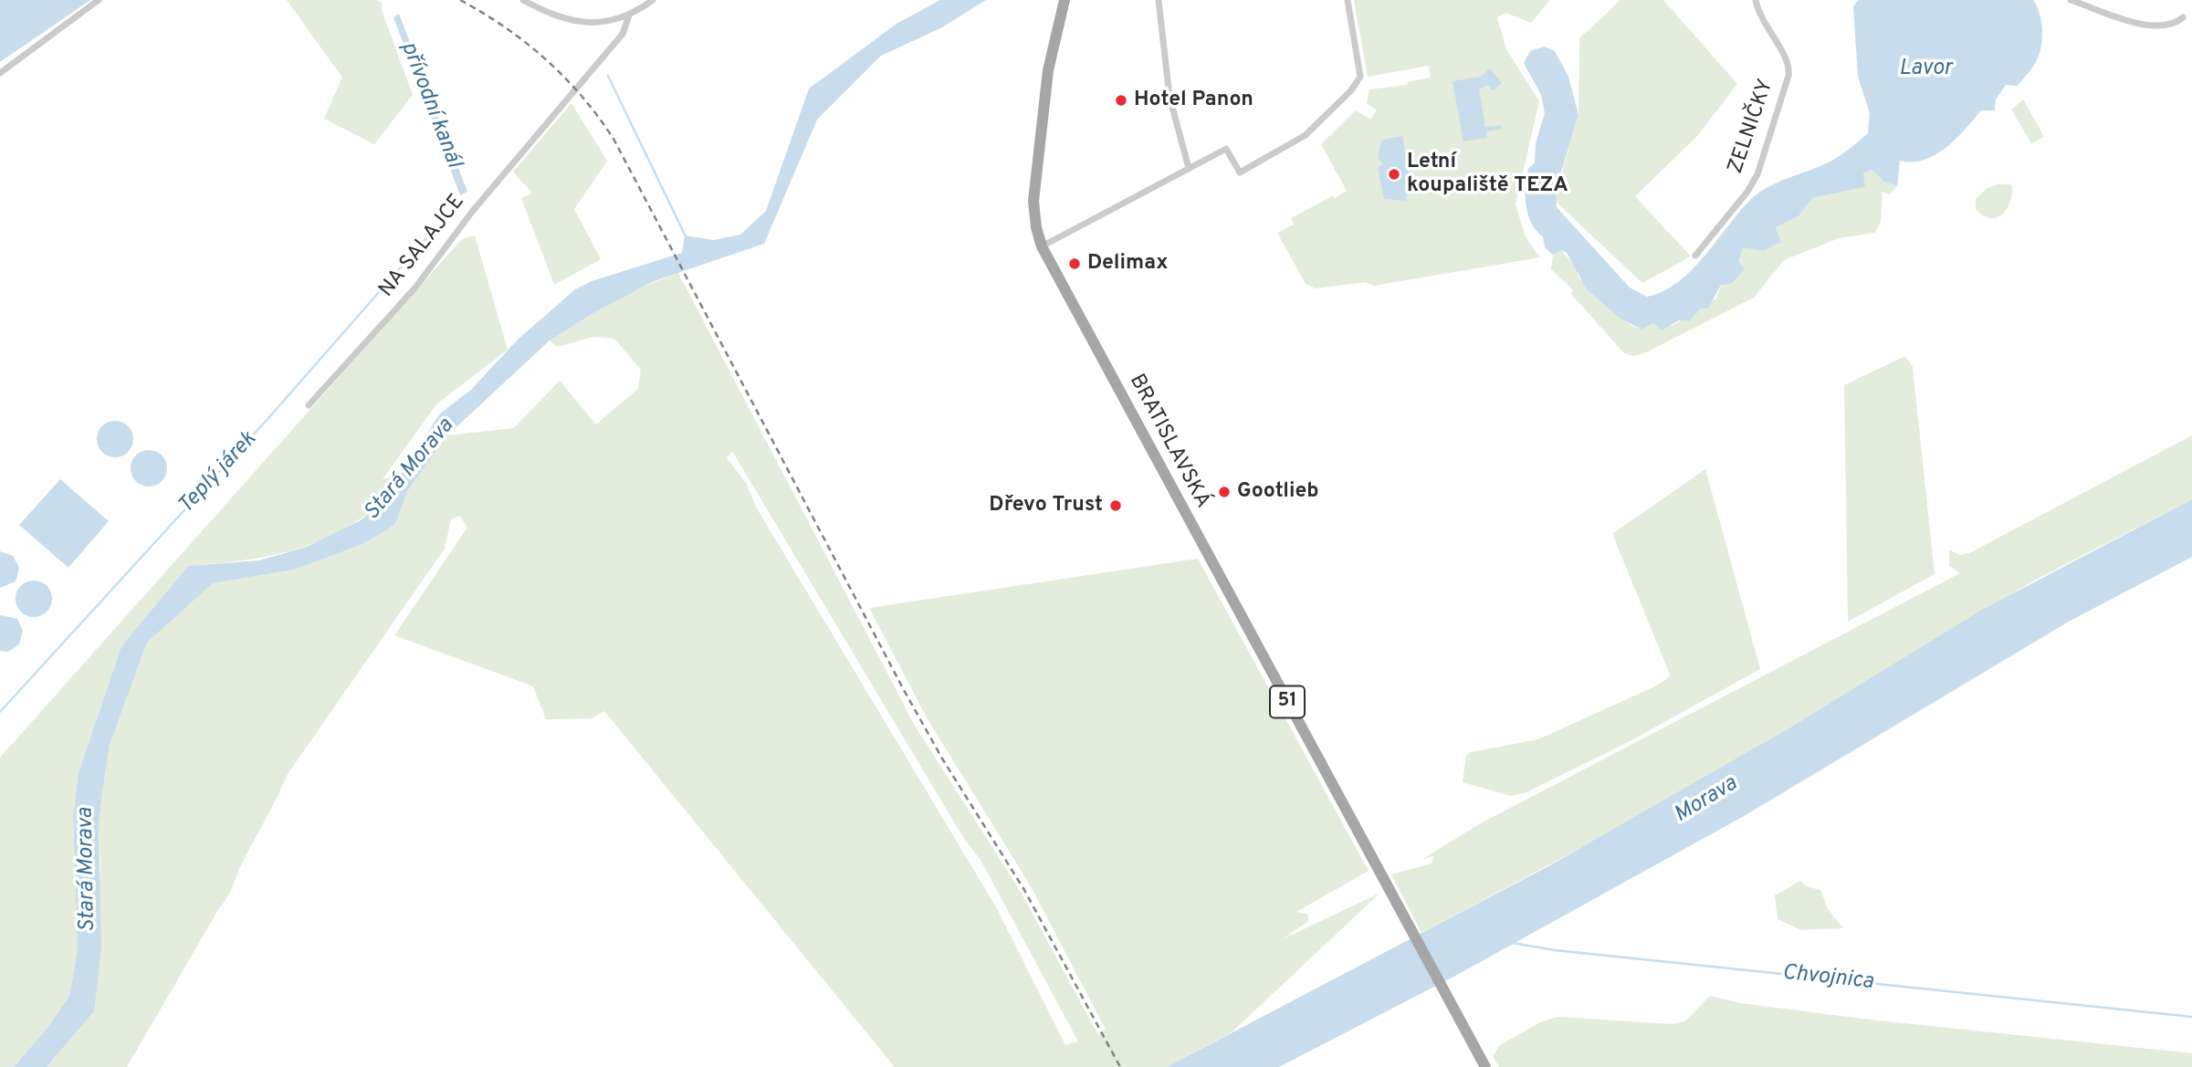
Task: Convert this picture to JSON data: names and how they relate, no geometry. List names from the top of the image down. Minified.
{"streets":{"main road":["BRATISLAVSKÁ","51"],"street":["ZELNIČKY","NA SALAJCE"]},"water":["Lavor","přívodní kanál","Stará Morava","Teplý járek","Morava","Chvojnica"],"places":["Hotel Panon","Letní koupaliště TEZA","Delimax","Gootlieb","Dřevo Trust"]}
